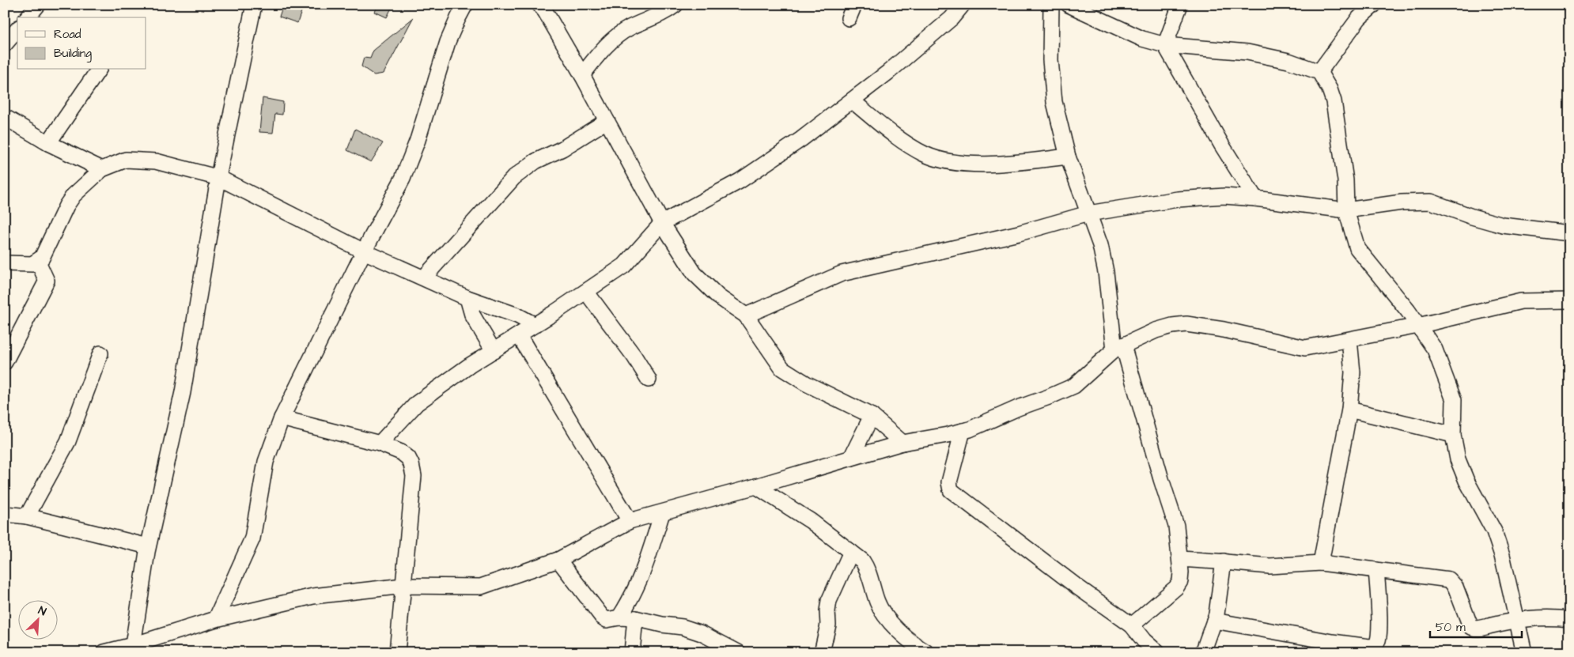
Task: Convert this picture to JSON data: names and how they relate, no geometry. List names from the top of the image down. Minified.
{"legend":["Road","Building"],"scale_bar":"50 m","north":"top right"}
